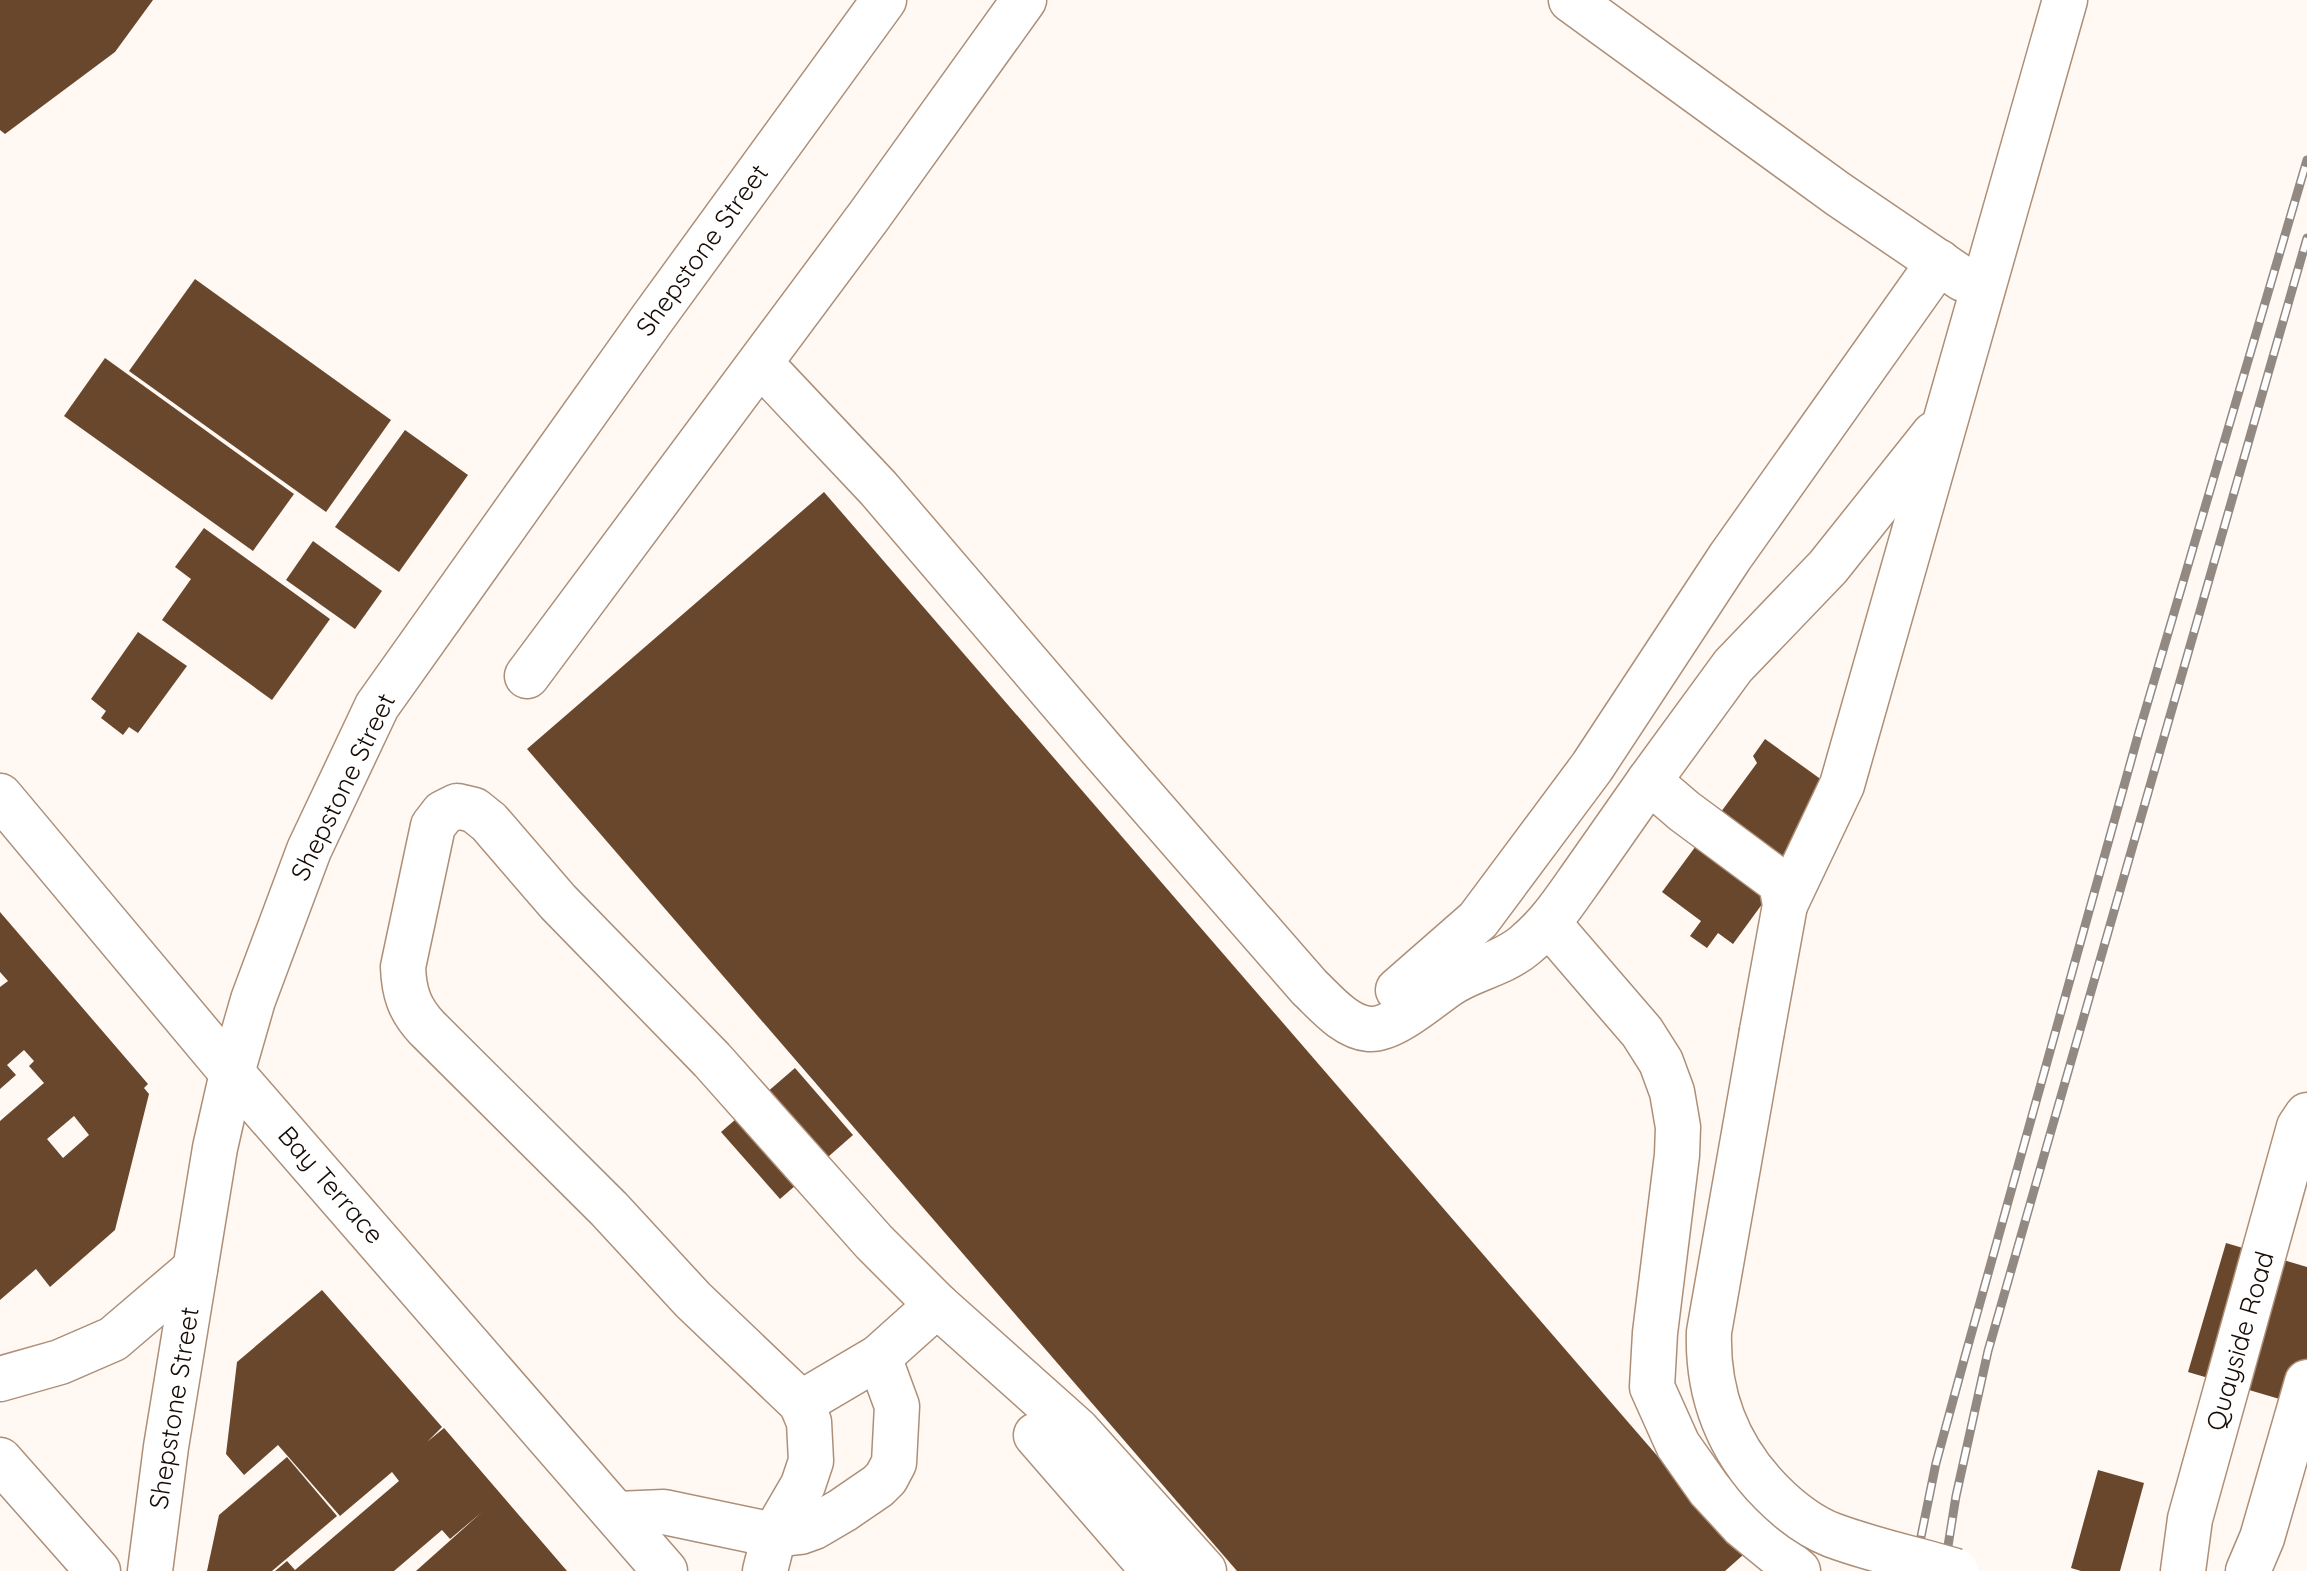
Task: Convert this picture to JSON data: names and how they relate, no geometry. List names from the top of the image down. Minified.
{"streets":{"main road":["Shepstone Street","Bay Terrace","Quayside Road"]},"crossings":[["Shepstone Street","Bay Terrace"]]}
